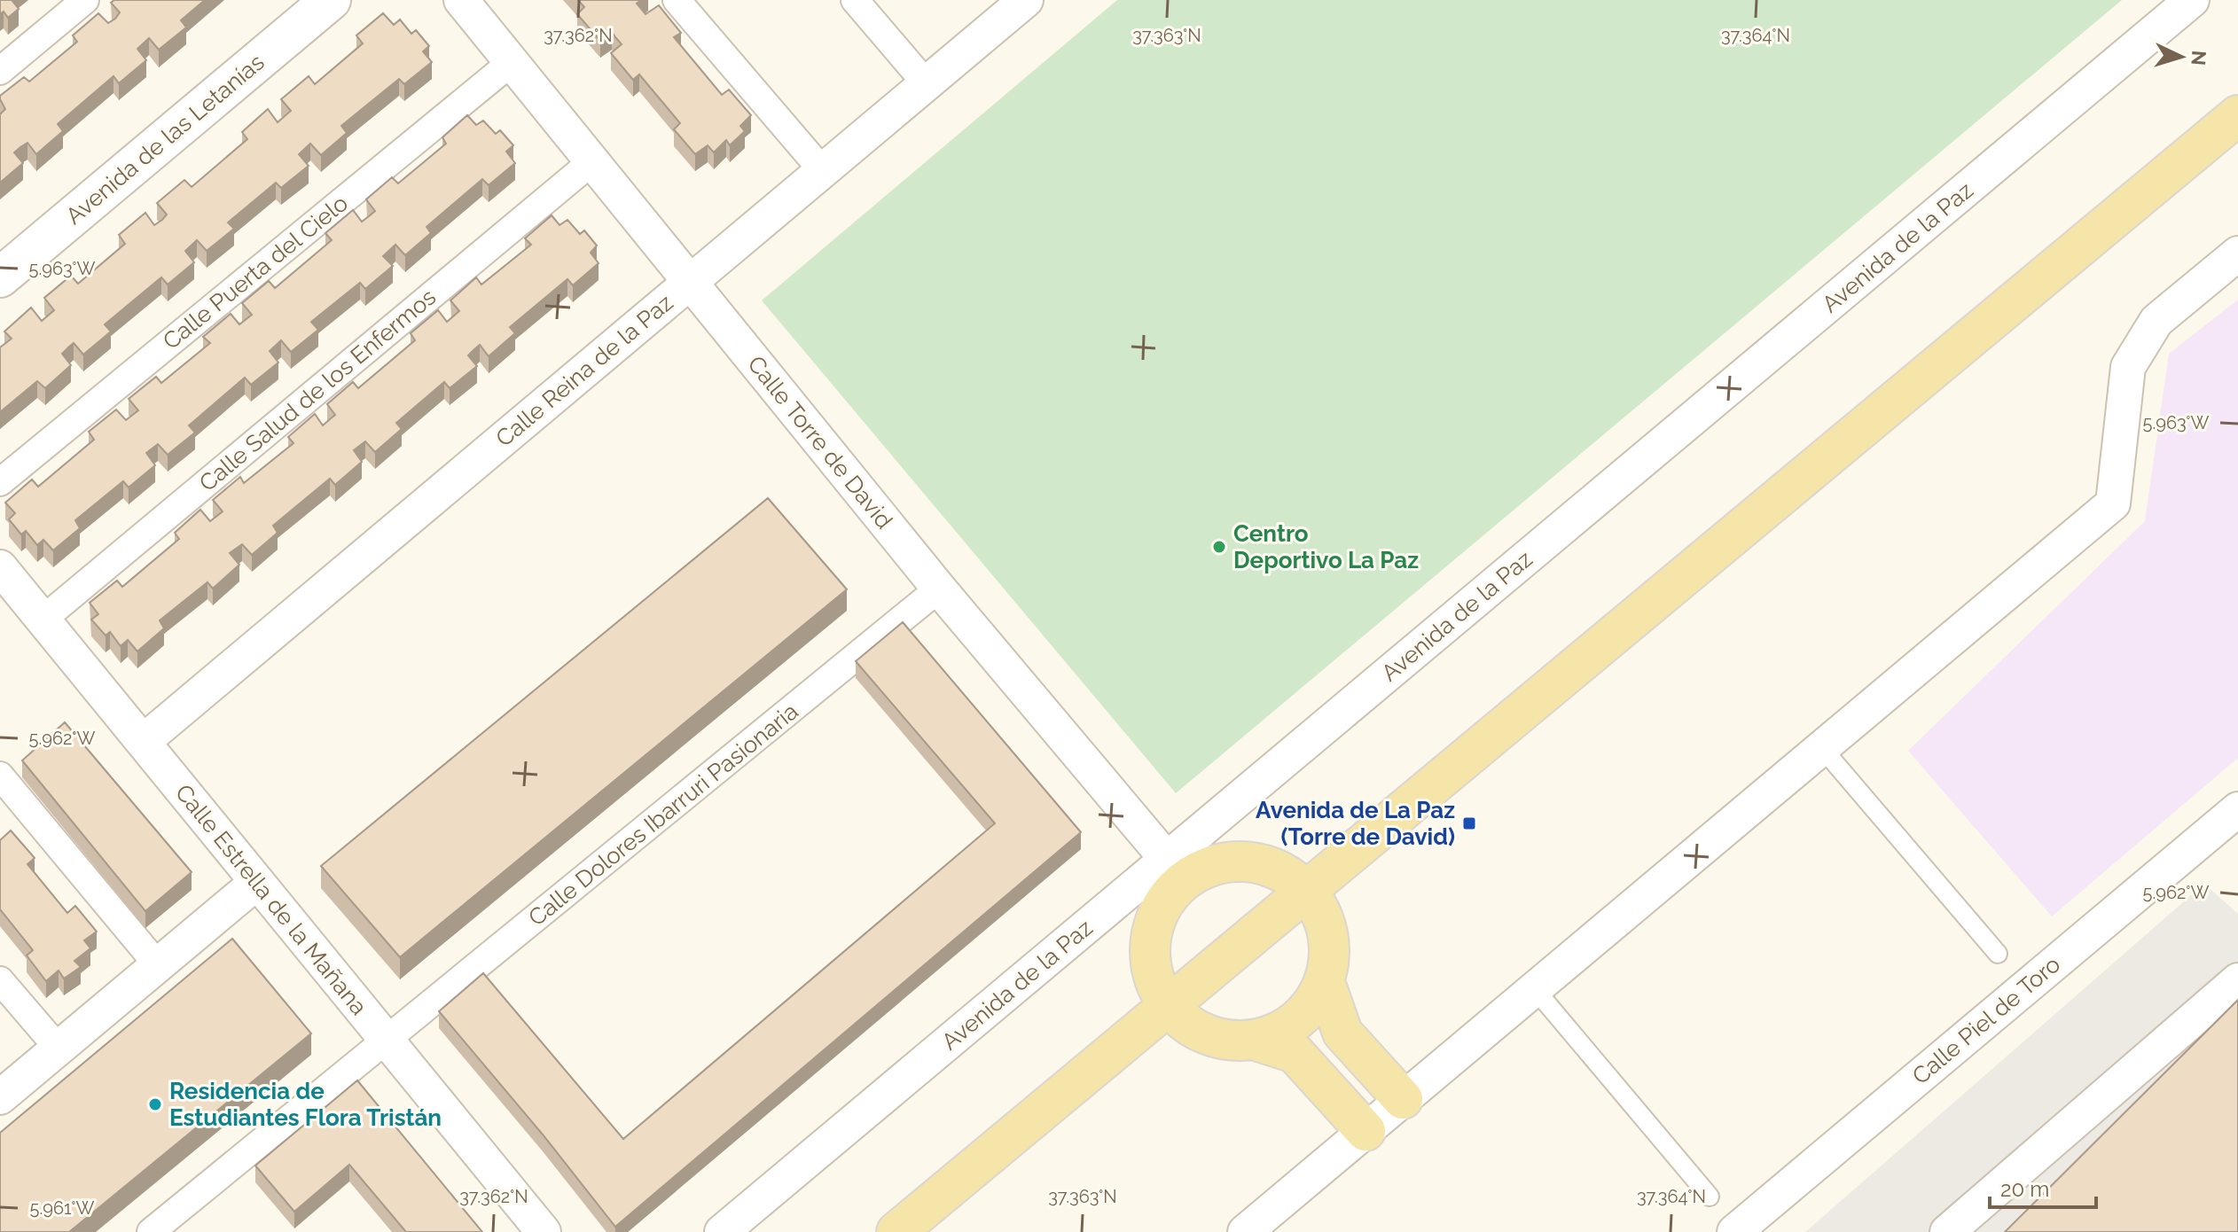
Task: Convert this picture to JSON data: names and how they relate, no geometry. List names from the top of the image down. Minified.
{"streets":{"street":["Avenida de las Letanías","Avenida de la Paz","Calle Puerta del Cielo","Calle Reina de la Paz","Calle Salud de los Enfermos","Calle Torre de David","Calle Dolores Ibarruri Pasionaria","Calle Estrella de la Mañana","Calle Piel de Toro"]},"crossings":[["Avenida de la Paz","Calle Torre de David"],["Calle Puerta del Cielo","Calle Torre de David"],["Calle Reina de la Paz","Calle Torre de David"],["Calle Reina de la Paz","Calle Estrella de la Mañana"],["Calle Salud de los Enfermos","Calle Torre de David"],["Calle Salud de los Enfermos","Calle Estrella de la Mañana"],["Calle Torre de David","Calle Dolores Ibarruri Pasionaria"],["Calle Dolores Ibarruri Pasionaria","Calle Estrella de la Mañana"]],"places":{"other":["Centro Deportivo La Paz","Residencia de Estudiantes Flora Tristán"],"transit":["Avenida de La Paz (Torre de David)"]},"scale_bar":"20 m","north":"right","coordinates":["37.362°N","37.363°N","37.364°N","5.963°W","5.962°W","5.961°W"]}
